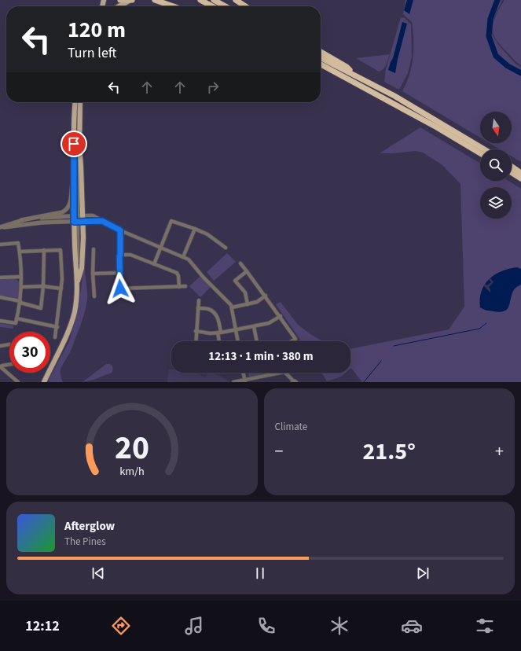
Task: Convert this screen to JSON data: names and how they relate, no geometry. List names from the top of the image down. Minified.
{"north":"bottom","page":{"turn":["120 m","Turn left"],"limit":"30","trip":"12:13 · 1 min · 380 m","tile":"Climate","heat":["−","21.5°","+"],"song":["Afterglow","The Pines"],"tabs":"12:12","gauge":["20","km/h"]}}
